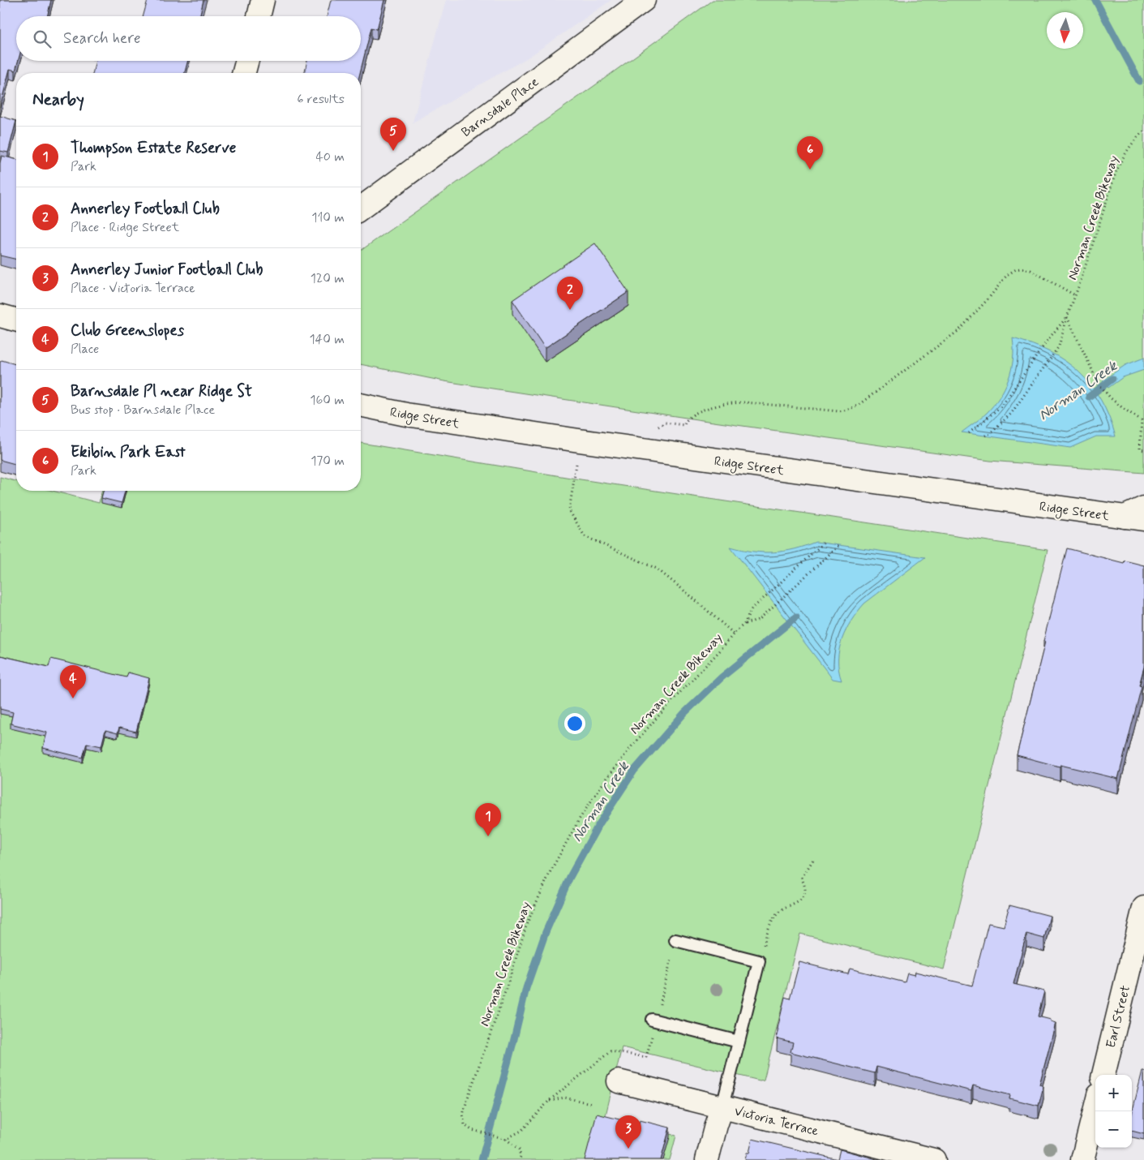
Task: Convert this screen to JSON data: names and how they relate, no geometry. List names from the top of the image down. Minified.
{"streets":{"street":["Barnsdale Place","Ridge Street","Earl Street","Victoria Terrace"],"path":["Norman Creek Bikeway"]},"water":["Norman Creek"],"north":"bottom","page":{"search":"Search here","heading":["Nearby","6 results"],"pins":["5","6","2","4","1","3"],"list":[{"mark":"1","name":"Thompson Estate Reserve","note":"Park","value":"40 m"},{"mark":"2","name":"Annerley Football Club","note":"Place · Ridge Street","value":"110 m"},{"mark":"3","name":"Annerley Junior Football Club","note":"Place · Victoria Terrace","value":"120 m"},{"mark":"4","name":"Club Greenslopes","note":"Place","value":"140 m"},{"mark":"5","name":"Barnsdale Pl near Ridge St","note":"Bus stop · Barnsdale Place","value":"160 m"},{"mark":"6","name":"Ekibin Park East","note":"Park","value":"170 m"}],"map_buttons":["+","−"]}}
